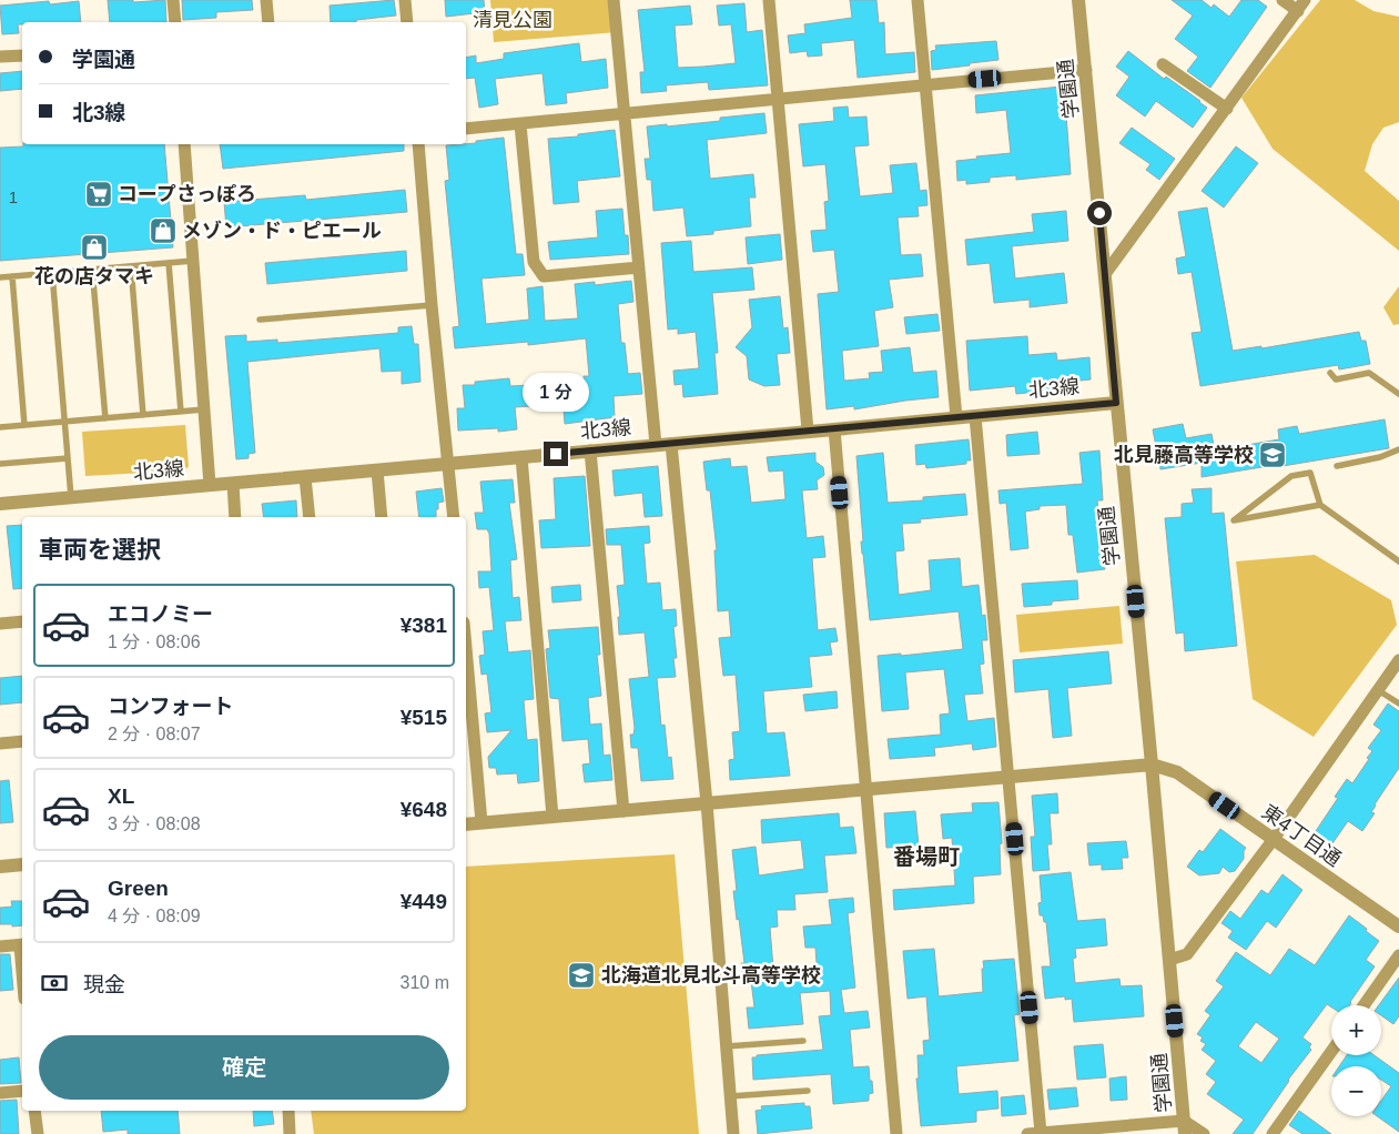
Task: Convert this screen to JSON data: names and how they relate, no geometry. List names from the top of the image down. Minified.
{"streets":{"street":["学園通","北3線","東4丁目通"]},"crossings":[["学園通","北3線"],["学園通","東4丁目通"]],"districts":["番場町"],"parks":["清見公園"],"places":{"supermarket":["コープさっぽろ"],"shop":["メゾン・ド・ピエール","花の店タマキ"],"school or university":["北見藤高等学校","北海道北見北斗高等学校"]},"house_numbers":["1"],"page":{"banner":["学園通","北3線"],"bubble":"1 分","heading":"車両を選択","list":[{"name":"エコノミー","note":"1 分 · 08:06","value":"¥381"},{"name":"コンフォート","note":"2 分 · 08:07","value":"¥515"},{"name":"XL","note":"3 分 · 08:08","value":"¥648"},{"name":"Green","note":"4 分 · 08:09","value":"¥449"}],"pay":["現金","310 m"],"map_buttons":["+","−"],"buttons":"確定"}}
